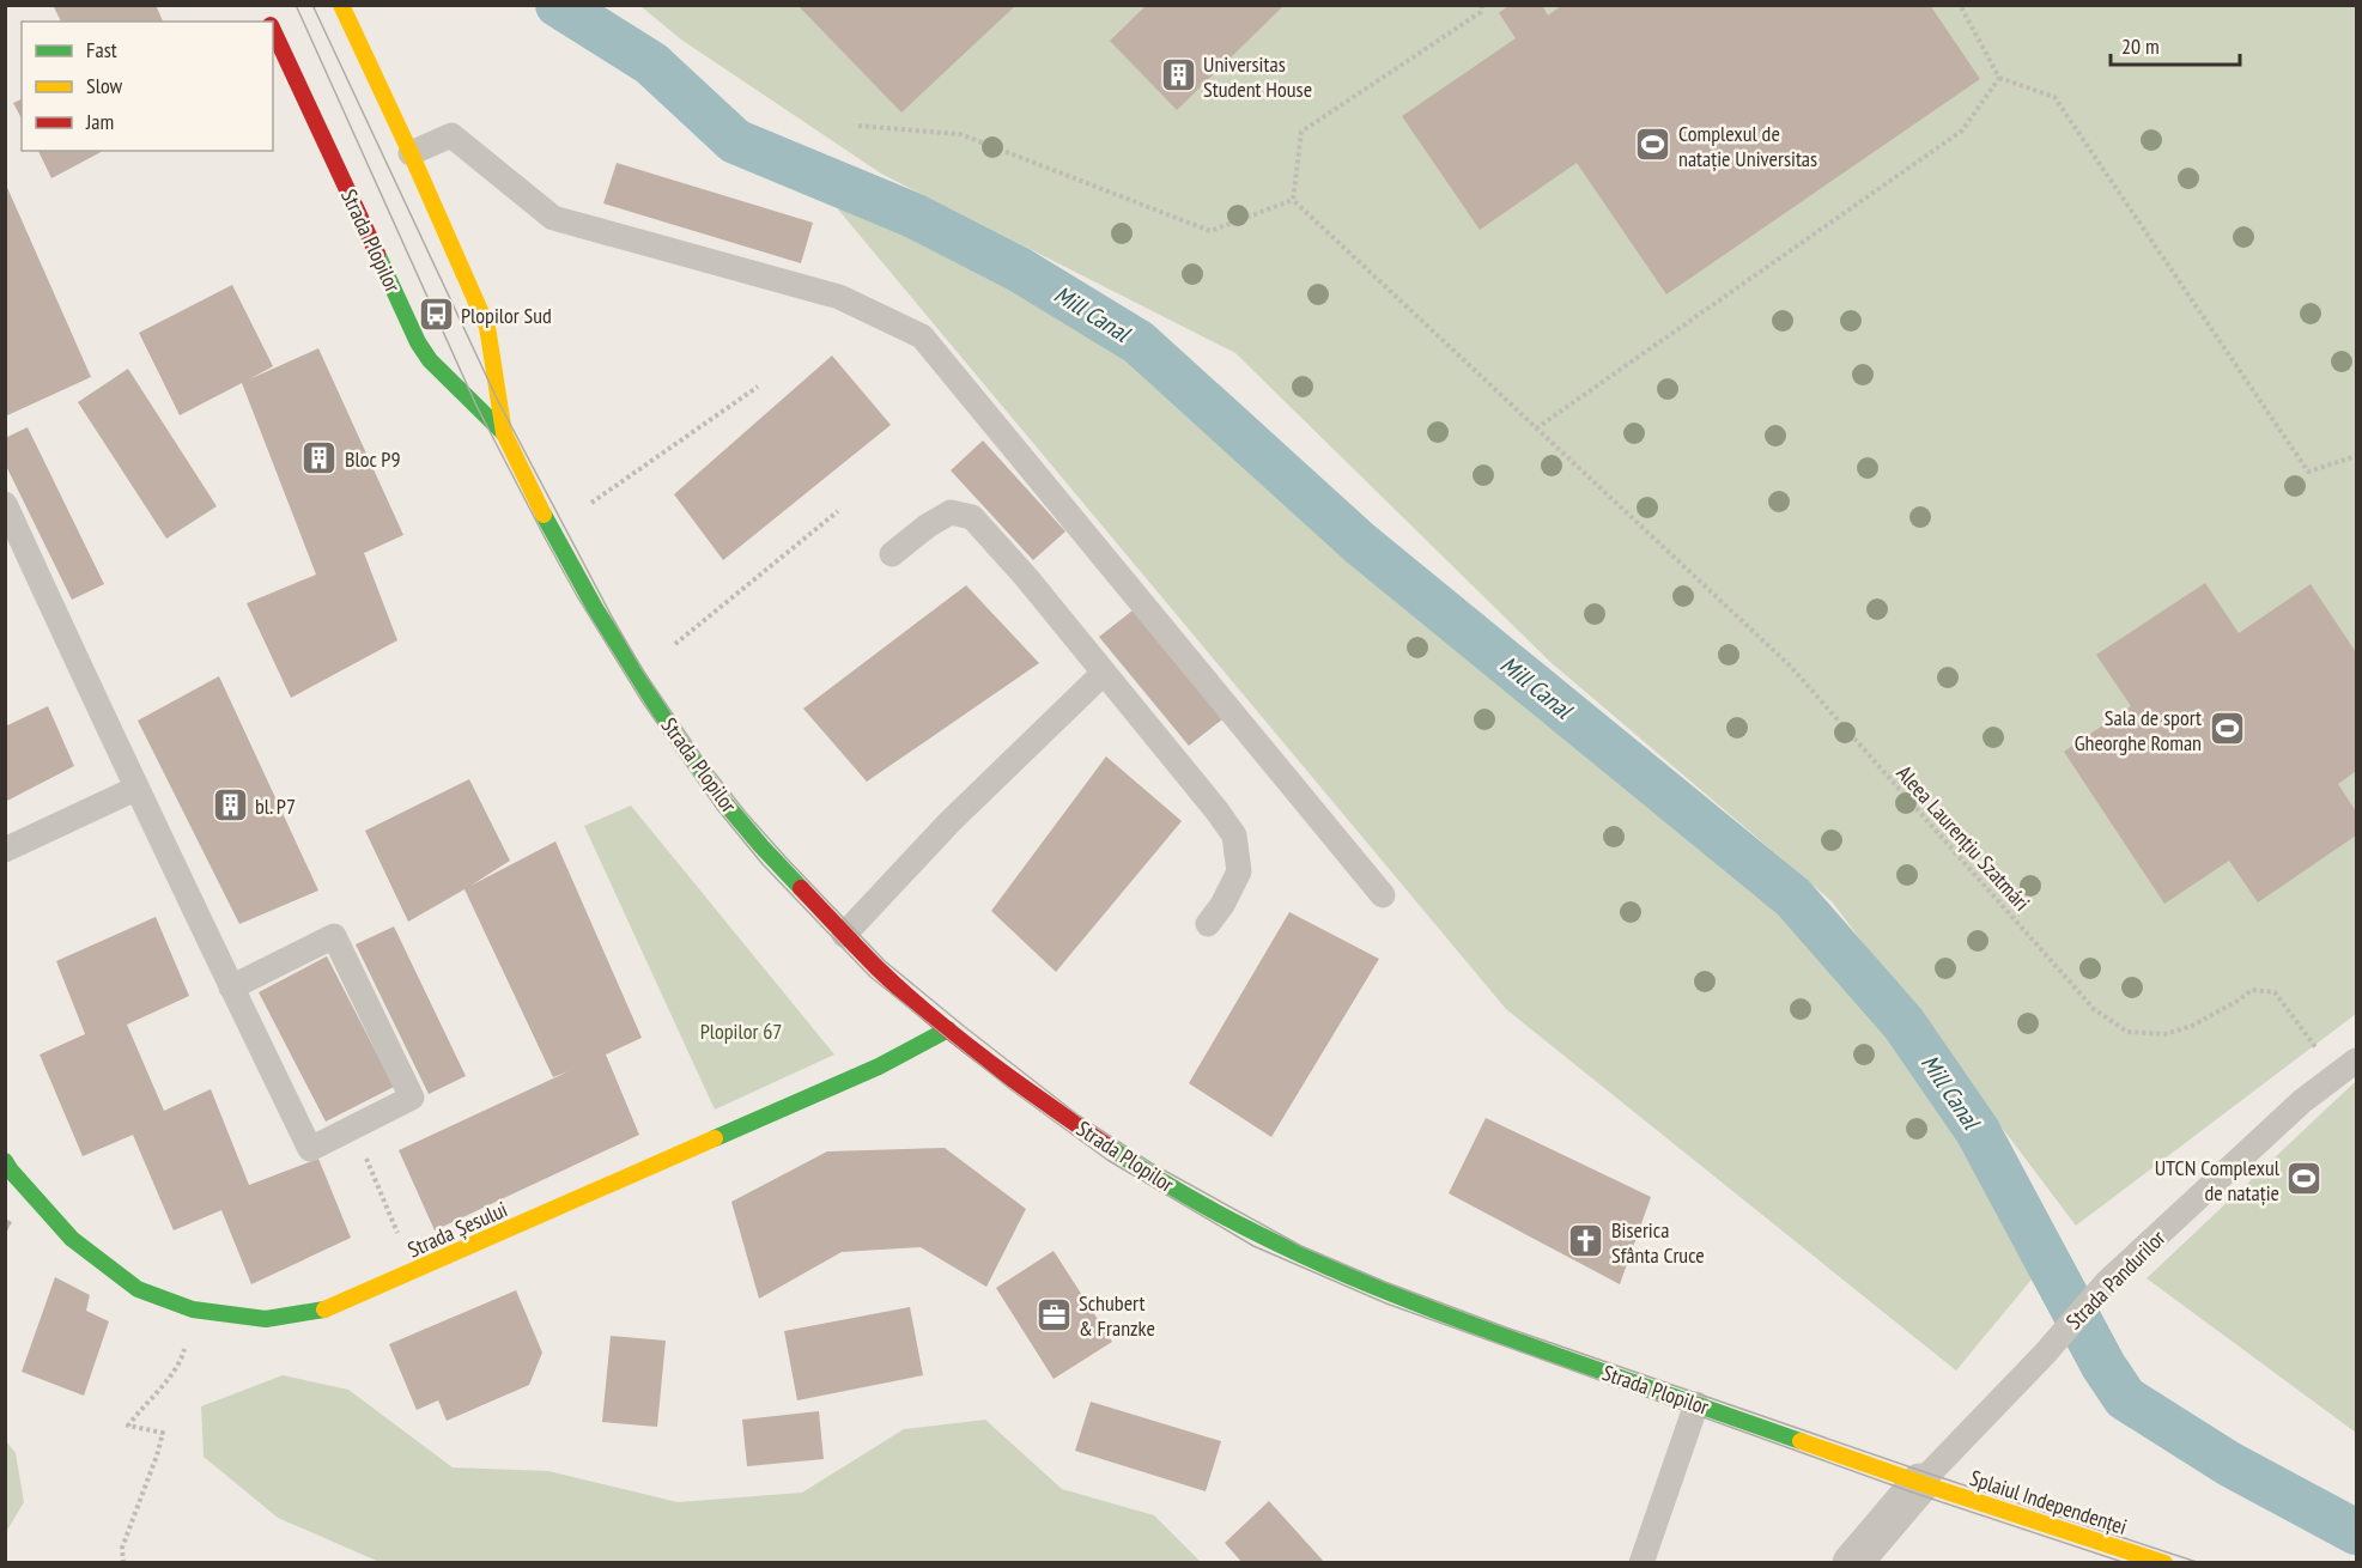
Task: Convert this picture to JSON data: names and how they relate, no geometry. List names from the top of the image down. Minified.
{"streets":{"main road":["Strada Plopilor","Strada Șesului","Splaiul Independenței"],"lane":["Strada Pandurilor"],"path":["Aleea Laurențiu Szatmári"]},"crossings":[["Strada Plopilor","Strada Șesului"],["Strada Plopilor","Strada Pandurilor"],["Strada Plopilor","Splaiul Independenței"],["Aleea Laurențiu Szatmári","Strada Pandurilor"],["Strada Pandurilor","Splaiul Independenței"]],"water":["Mill Canal"],"parks":["Plopilor 67"],"places":{"building":["Universitas Student House","Bloc P9","bl. P7"],"sports":["Complexul de natație Universitas","Sala de sport Gheorghe Roman","UTCN Complexul de natație"],"bus stop":["Plopilor Sud"],"church":["Biserica Sfânta Cruce"],"office":["Schubert & Franzke"]},"legend":["Fast","Slow","Jam"],"scale_bar":"20 m"}
